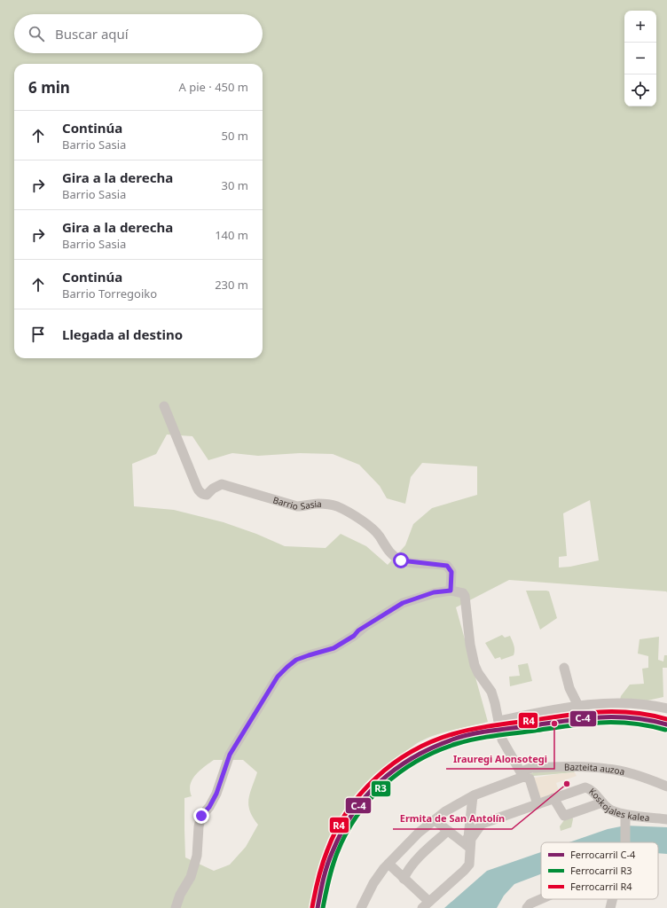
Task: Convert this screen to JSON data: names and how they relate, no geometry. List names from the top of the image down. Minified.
{"streets":{"street":["Barrio Sasia","Bazteita auzoa","Koskojales kalea"]},"places":["Irauregi Alonsotegi","Ermita de San Antolín"],"lines":["rail line R4","rail line C-4","rail line R3"],"legend":["Ferrocarril C-4","Ferrocarril R3","Ferrocarril R4"],"page":{"map_buttons":["+","−"],"search":"Buscar aquí","heading":["6 min","A pie · 450 m"],"list":[["Continúa","Barrio Sasia","50 m"],["Gira a la derecha","Barrio Sasia","30 m"],["Gira a la derecha","Barrio Sasia","140 m"],["Continúa","Barrio Torregoiko","230 m"],"Llegada al destino"]}}
